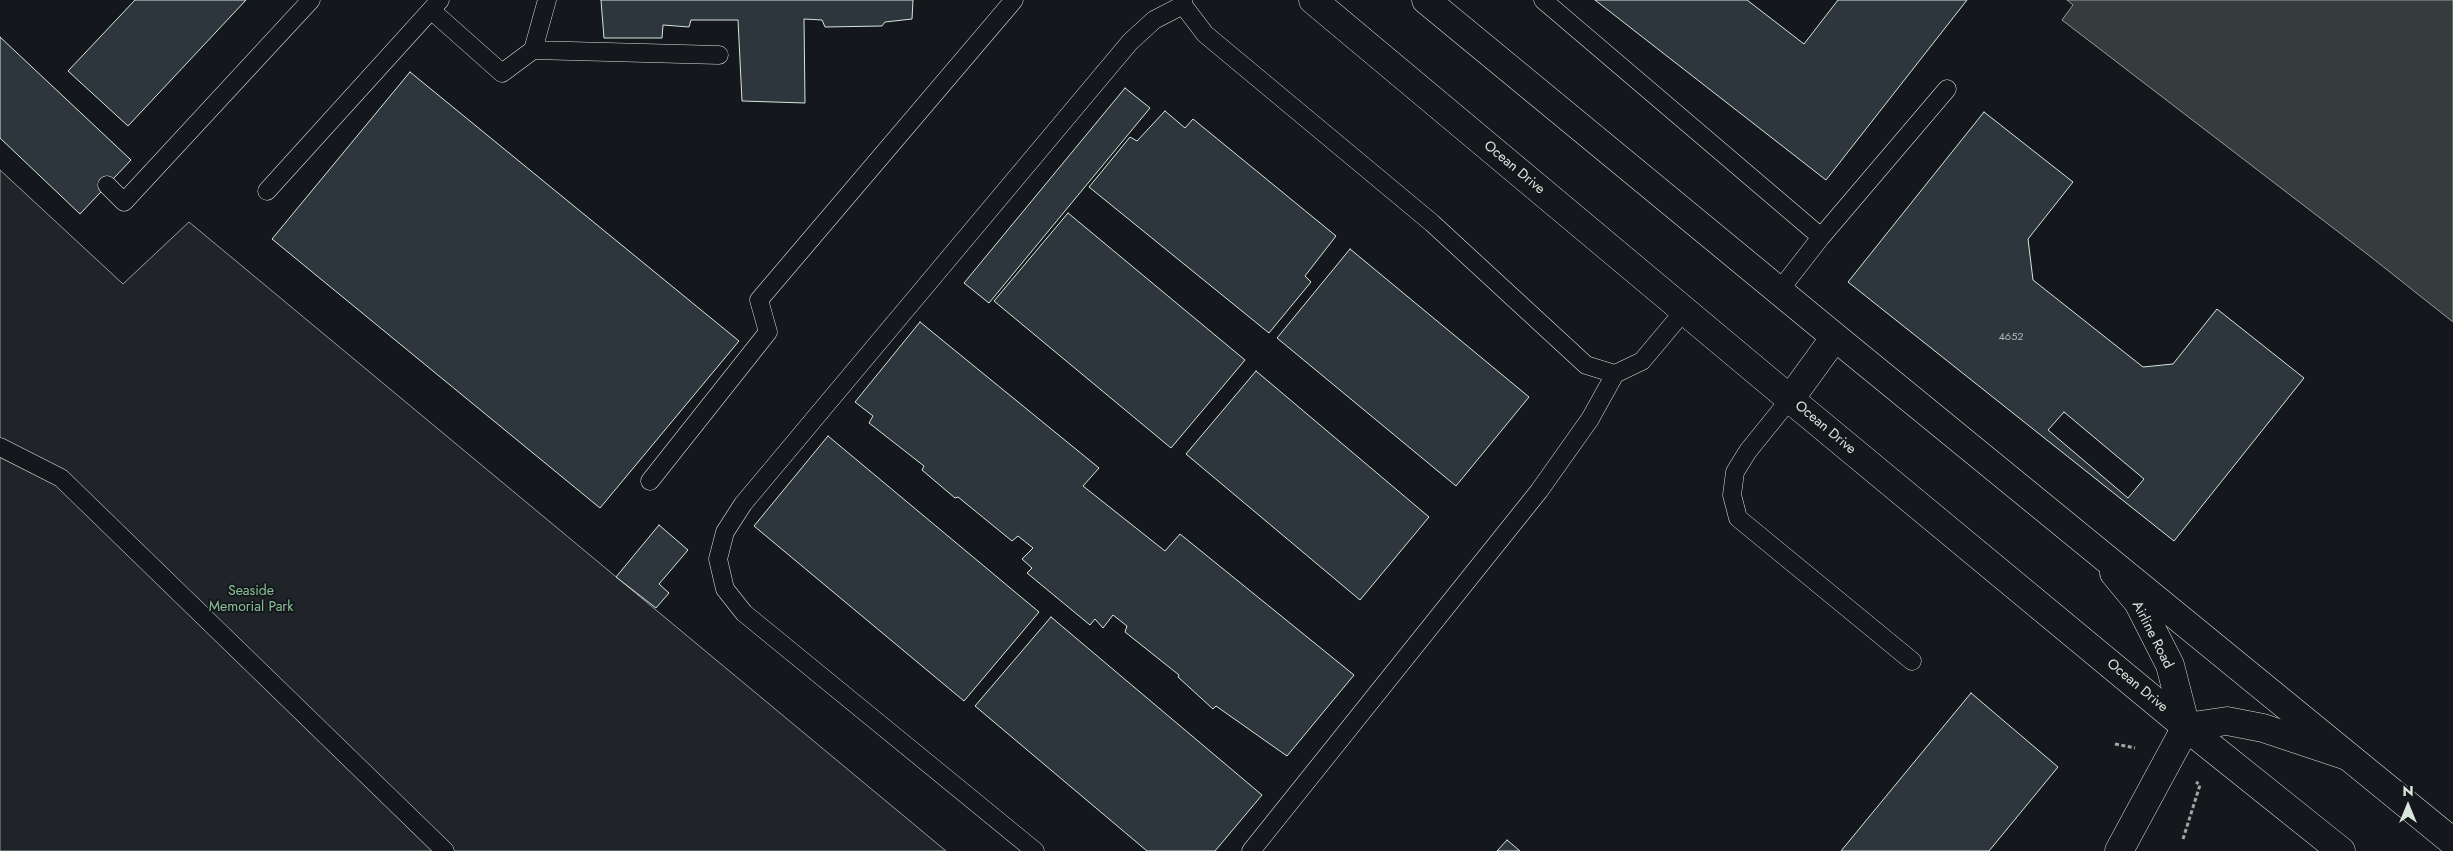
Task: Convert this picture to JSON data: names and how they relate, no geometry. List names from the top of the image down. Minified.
{"streets":{"main road":["Ocean Drive","Airline Road"]},"crossings":[["Ocean Drive","Airline Road"]],"parks":["Seaside Memorial Park"],"house_numbers":["4652"],"north":"top"}
